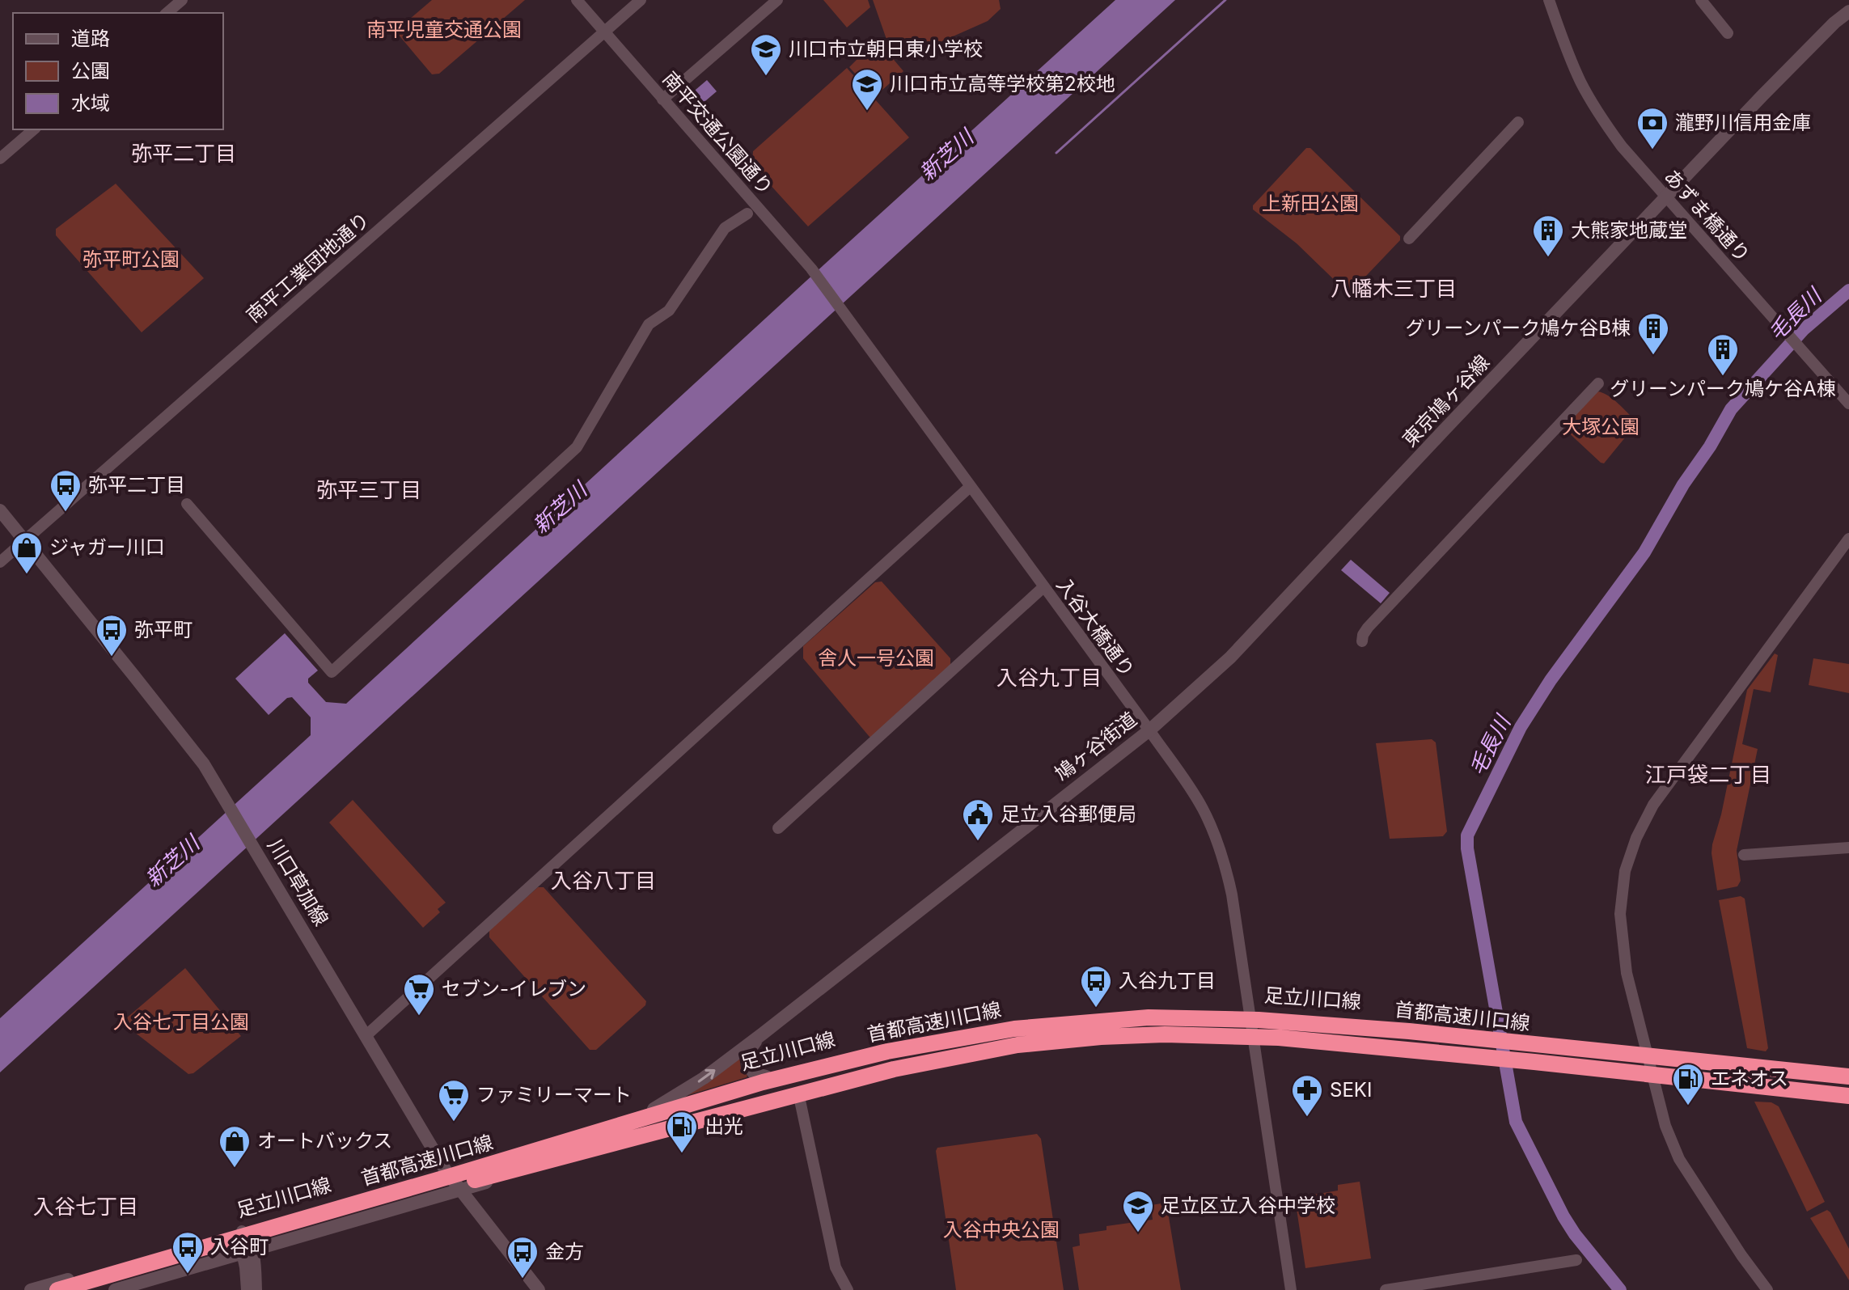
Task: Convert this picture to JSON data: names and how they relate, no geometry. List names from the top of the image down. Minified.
{"streets":{"highway":["首都高速川口線"],"main road":["東京鳩ヶ谷線","鳩ヶ谷街道","川口草加線","足立川口線"],"street":["南平交通公園通り","あずま橋通り","南平工業団地通り","入谷大橋通り"]},"crossings":[["南平交通公園通り","南平工業団地通り"],["南平交通公園通り","入谷大橋通り"],["あずま橋通り","東京鳩ヶ谷線"],["南平工業団地通り","川口草加線"],["東京鳩ヶ谷線","鳩ヶ谷街道"],["入谷大橋通り","鳩ヶ谷街道"],["入谷大橋通り","足立川口線"],["鳩ヶ谷街道","足立川口線"],["川口草加線","足立川口線"]],"districts":["弥平二丁目","八幡木三丁目","弥平三丁目","入谷九丁目","江戸袋二丁目","入谷八丁目","入谷七丁目"],"water":["新芝川","毛長川"],"parks":["南平児童交通公園","上新田公園","弥平町公園","大塚公園","舎人一号公園","入谷七丁目公園","入谷中央公園"],"places":{"school or university":["川口市立朝日東小学校","川口市立高等学校第2校地","足立区立入谷中学校"],"bank":["瀧野川信用金庫"],"building":["大熊家地蔵堂","グリーンパーク鳩ケ谷B棟","グリーンパーク鳩ケ谷A棟"],"bus stop":["弥平二丁目","弥平町","入谷九丁目","入谷町","金方"],"shop":["ジャガー川口","オートバックス"],"public building":["足立入谷郵便局"],"supermarket":["セブン-イレブン","ファミリーマート"],"fuel station":["エネオス","出光"],"pharmacy":["SEKI"]},"legend":["道路","公園","水域"]}
